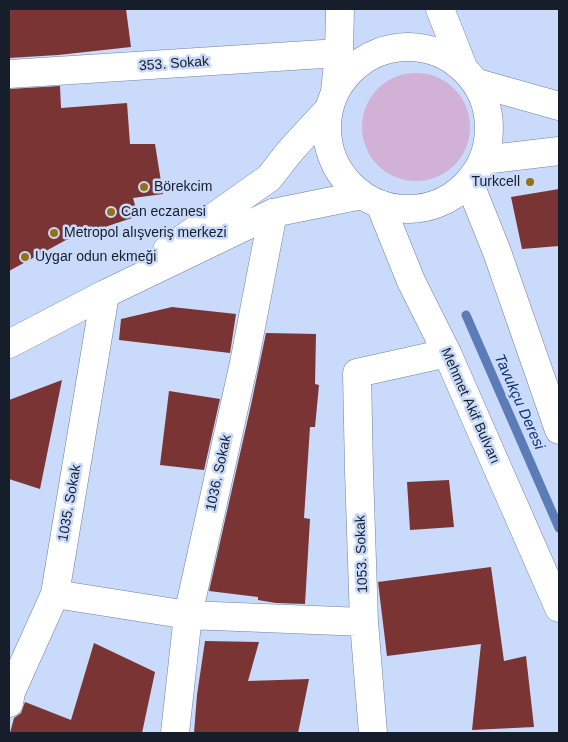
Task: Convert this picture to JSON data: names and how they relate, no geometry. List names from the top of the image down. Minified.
{"streets":{"main road":["353. Sokak","Mehmet Akif Bulvarı","1036. Sokak","1035. Sokak","1053. Sokak"]},"crossings":[["Mehmet Akif Bulvarı","1053. Sokak"]],"water":["Tavukçu Deresi"],"places":["Turkcell","Börekcim","Can eczanesi","Metropol alışveriş merkezi","Uygar odun ekmeği"]}
